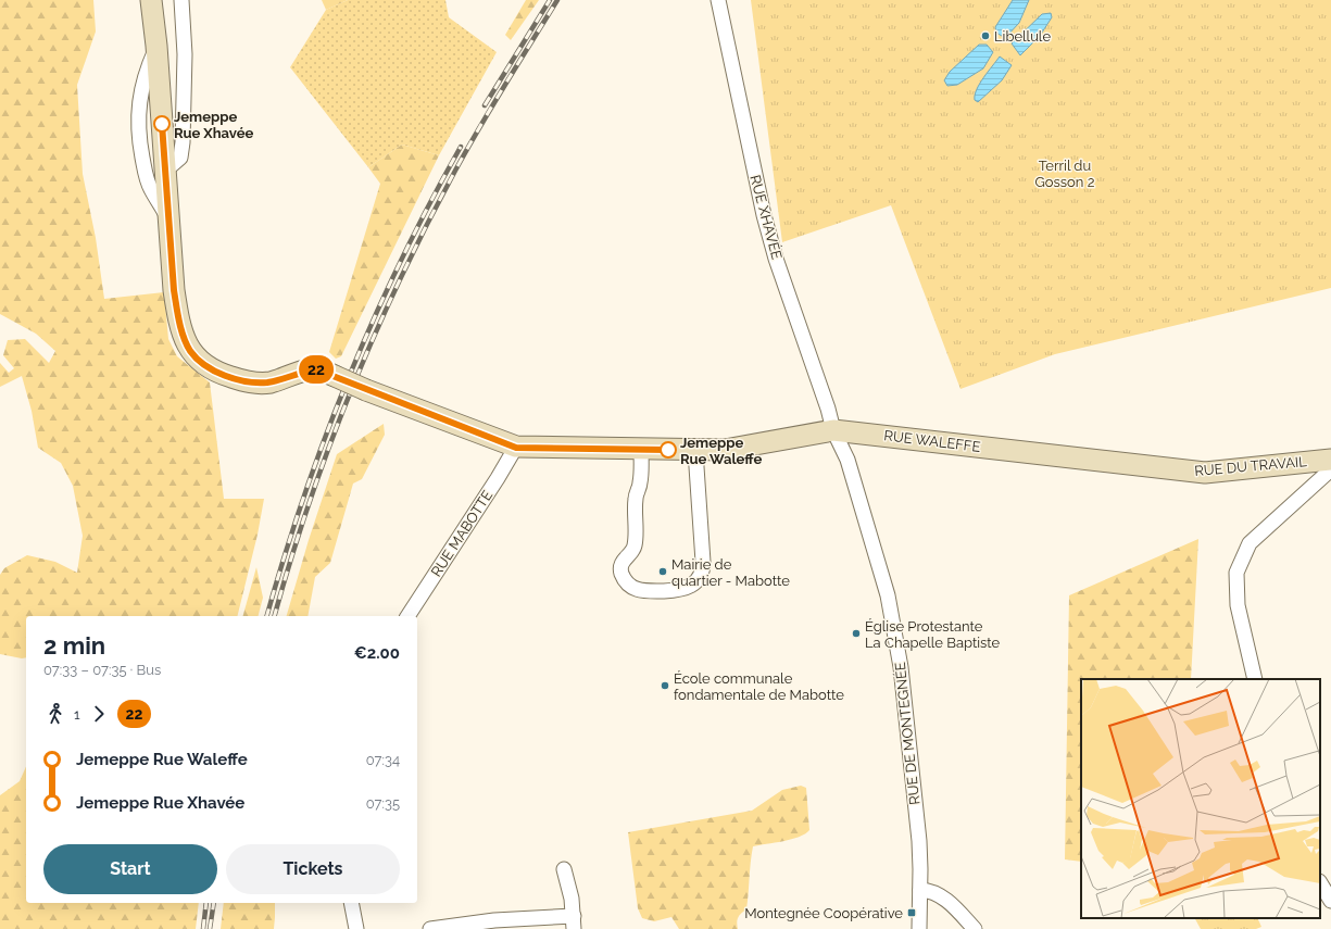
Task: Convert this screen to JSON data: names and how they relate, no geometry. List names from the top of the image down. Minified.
{"streets":{"street":["RUE XHAVÉE","RUE WALEFFE","RUE DU TRAVAIL","RUE MABOTTE","RUE DE MONTEGNÉE"]},"crossings":[["RUE XHAVÉE","RUE WALEFFE"],["RUE XHAVÉE","RUE DE MONTEGNÉE"],["RUE WALEFFE","RUE DU TRAVAIL"],["RUE WALEFFE","RUE MABOTTE"],["RUE WALEFFE","RUE DE MONTEGNÉE"]],"parks":["Terril du Gosson 2"],"places":{"other":["Libellule","Jemeppe Rue Xhavée","Jemeppe Rue Waleffe","Mairie de quartier - Mabotte","Église Protestante La Chapelle Baptiste","École communale fondamentale de Mabotte"],"transit":["Montegnée Coopérative"]},"lines":["bus line 22"],"page":{"on_map":"22","heading":["2 min","07:33 – 07:35 · Bus","€2.00"],"legs":["1","22"],"list":[{"name":"Jemeppe Rue Waleffe","value":"07:34"},{"name":"Jemeppe Rue Xhavée","value":"07:35"}],"buttons":["Start","Tickets"]}}
